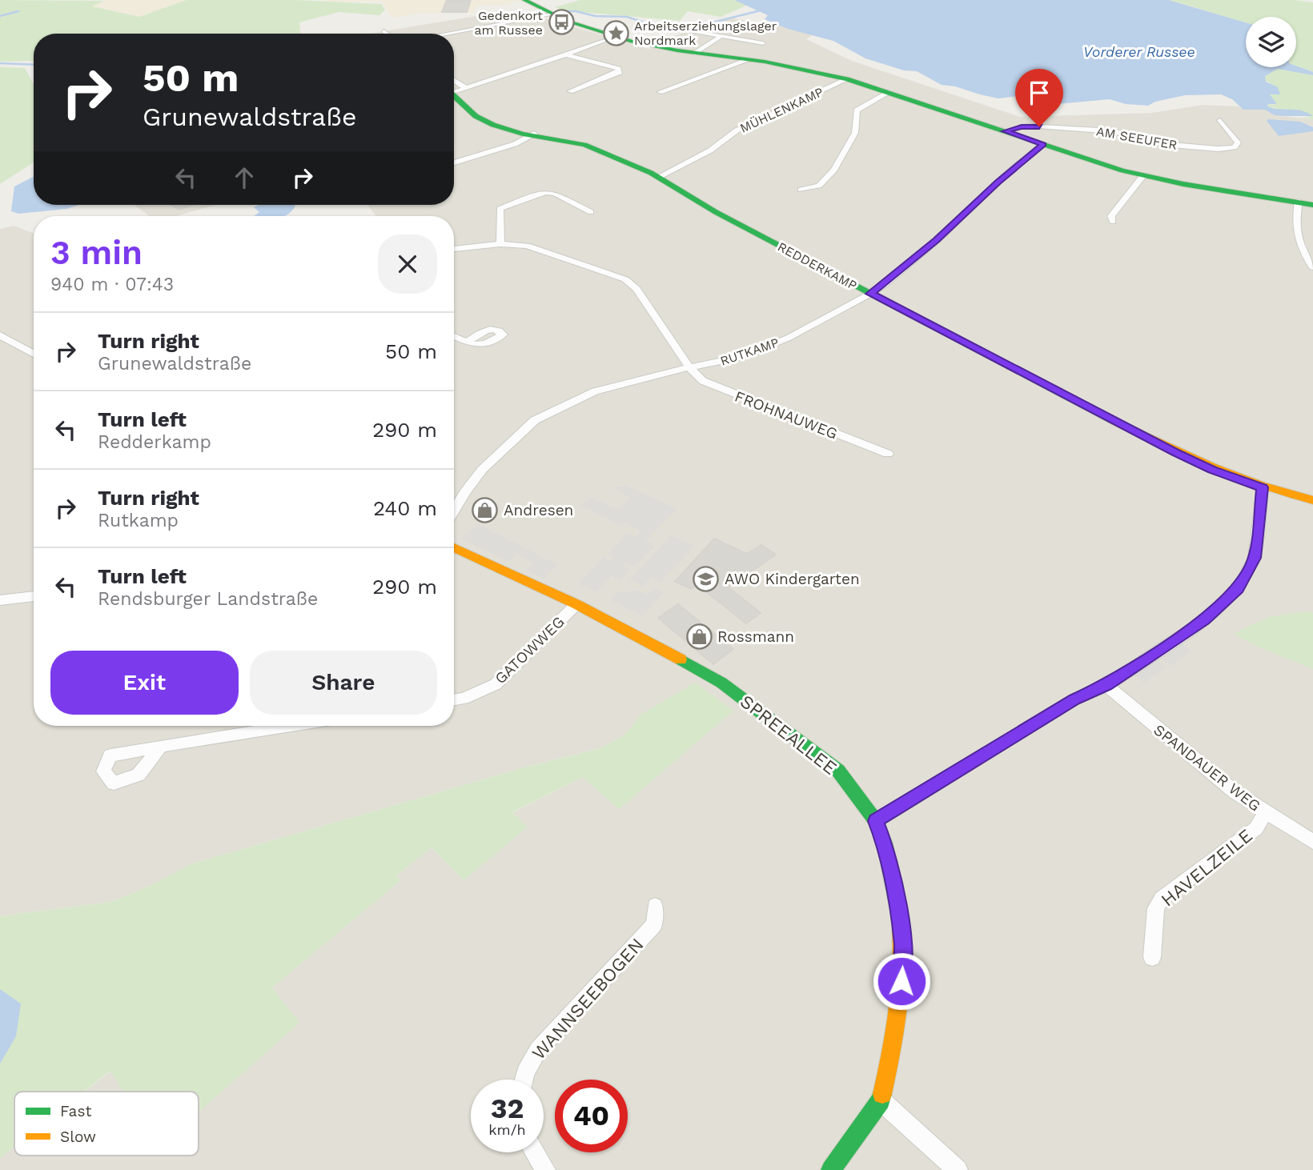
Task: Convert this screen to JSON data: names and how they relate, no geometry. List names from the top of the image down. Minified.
{"streets":{"street":["MÜHLENKAMP","AM SEEUFER","REDDERKAMP","RUTKAMP","FROHNAUWEG","GATOWWEG","SPREEALLEE","SPANDAUER WEG","HAVELZEILE","WANNSEEBOGEN"]},"crossings":[["MÜHLENKAMP","REDDERKAMP"],["REDDERKAMP","RUTKAMP"],["RUTKAMP","FROHNAUWEG"],["GATOWWEG","SPREEALLEE"],["SPANDAUER WEG","HAVELZEILE"]],"water":["Vorderer Russee"],"places":{"bus stop":["Gedenkort am Russee"],"place":["Arbeitserziehungslager Nordmark"],"shop":["Andresen","Rossmann"],"school or university":["AWO Kindergarten"]},"legend":["Fast","Slow"],"page":{"turn":["50 m","Grunewaldstraße"],"heading":["3 min","940 m · 07:43"],"list":[{"name":"Turn right","note":"Grunewaldstraße","value":"50 m"},{"name":"Turn left","note":"Redderkamp","value":"290 m"},{"name":"Turn right","note":"Rutkamp","value":"240 m"},{"name":"Turn left","note":"Rendsburger Landstraße","value":"290 m"}],"buttons":["Exit","Share"],"speed":"32 km/h","limit":"40"}}
